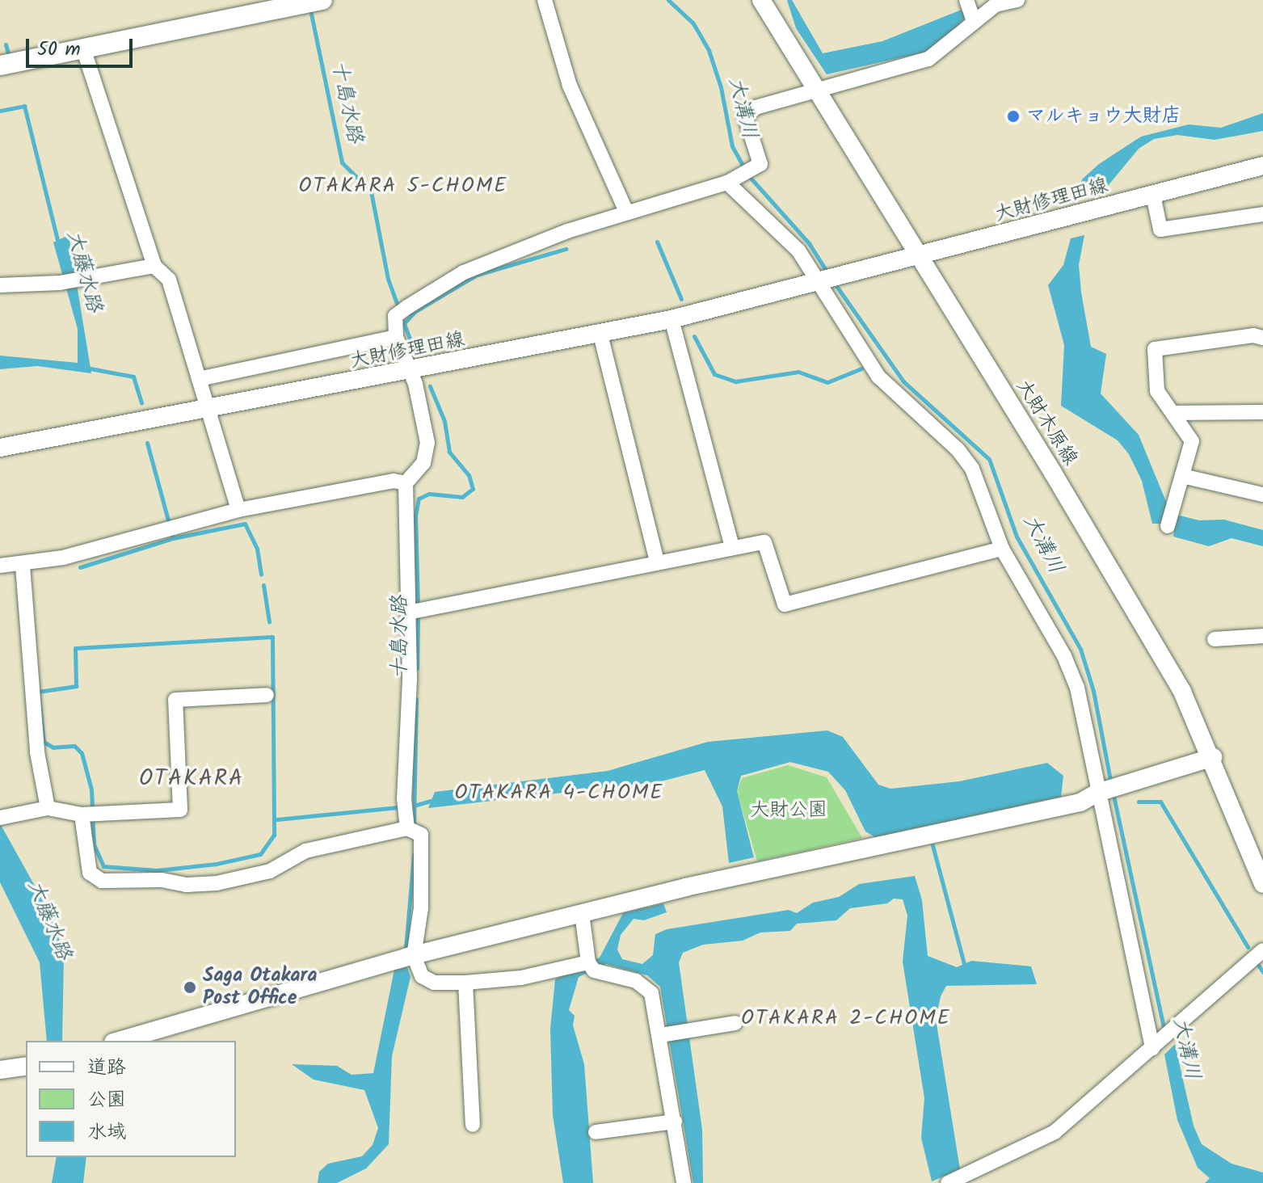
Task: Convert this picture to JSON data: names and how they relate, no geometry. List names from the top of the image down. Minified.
{"streets":{"street":["大財修理田線","大財木原線"]},"crossings":[["大財修理田線","大財木原線"]],"districts":["OTAKARA 5-CHOME","OTAKARA","OTAKARA 4-CHOME","OTAKARA 2-CHOME"],"water":["十島水路","大溝川","大藤水路"],"parks":["大財公園"],"places":["マルキョウ大財店","Saga Otakara Post Office"],"legend":["道路","公園","水域"],"scale_bar":"50 m"}
